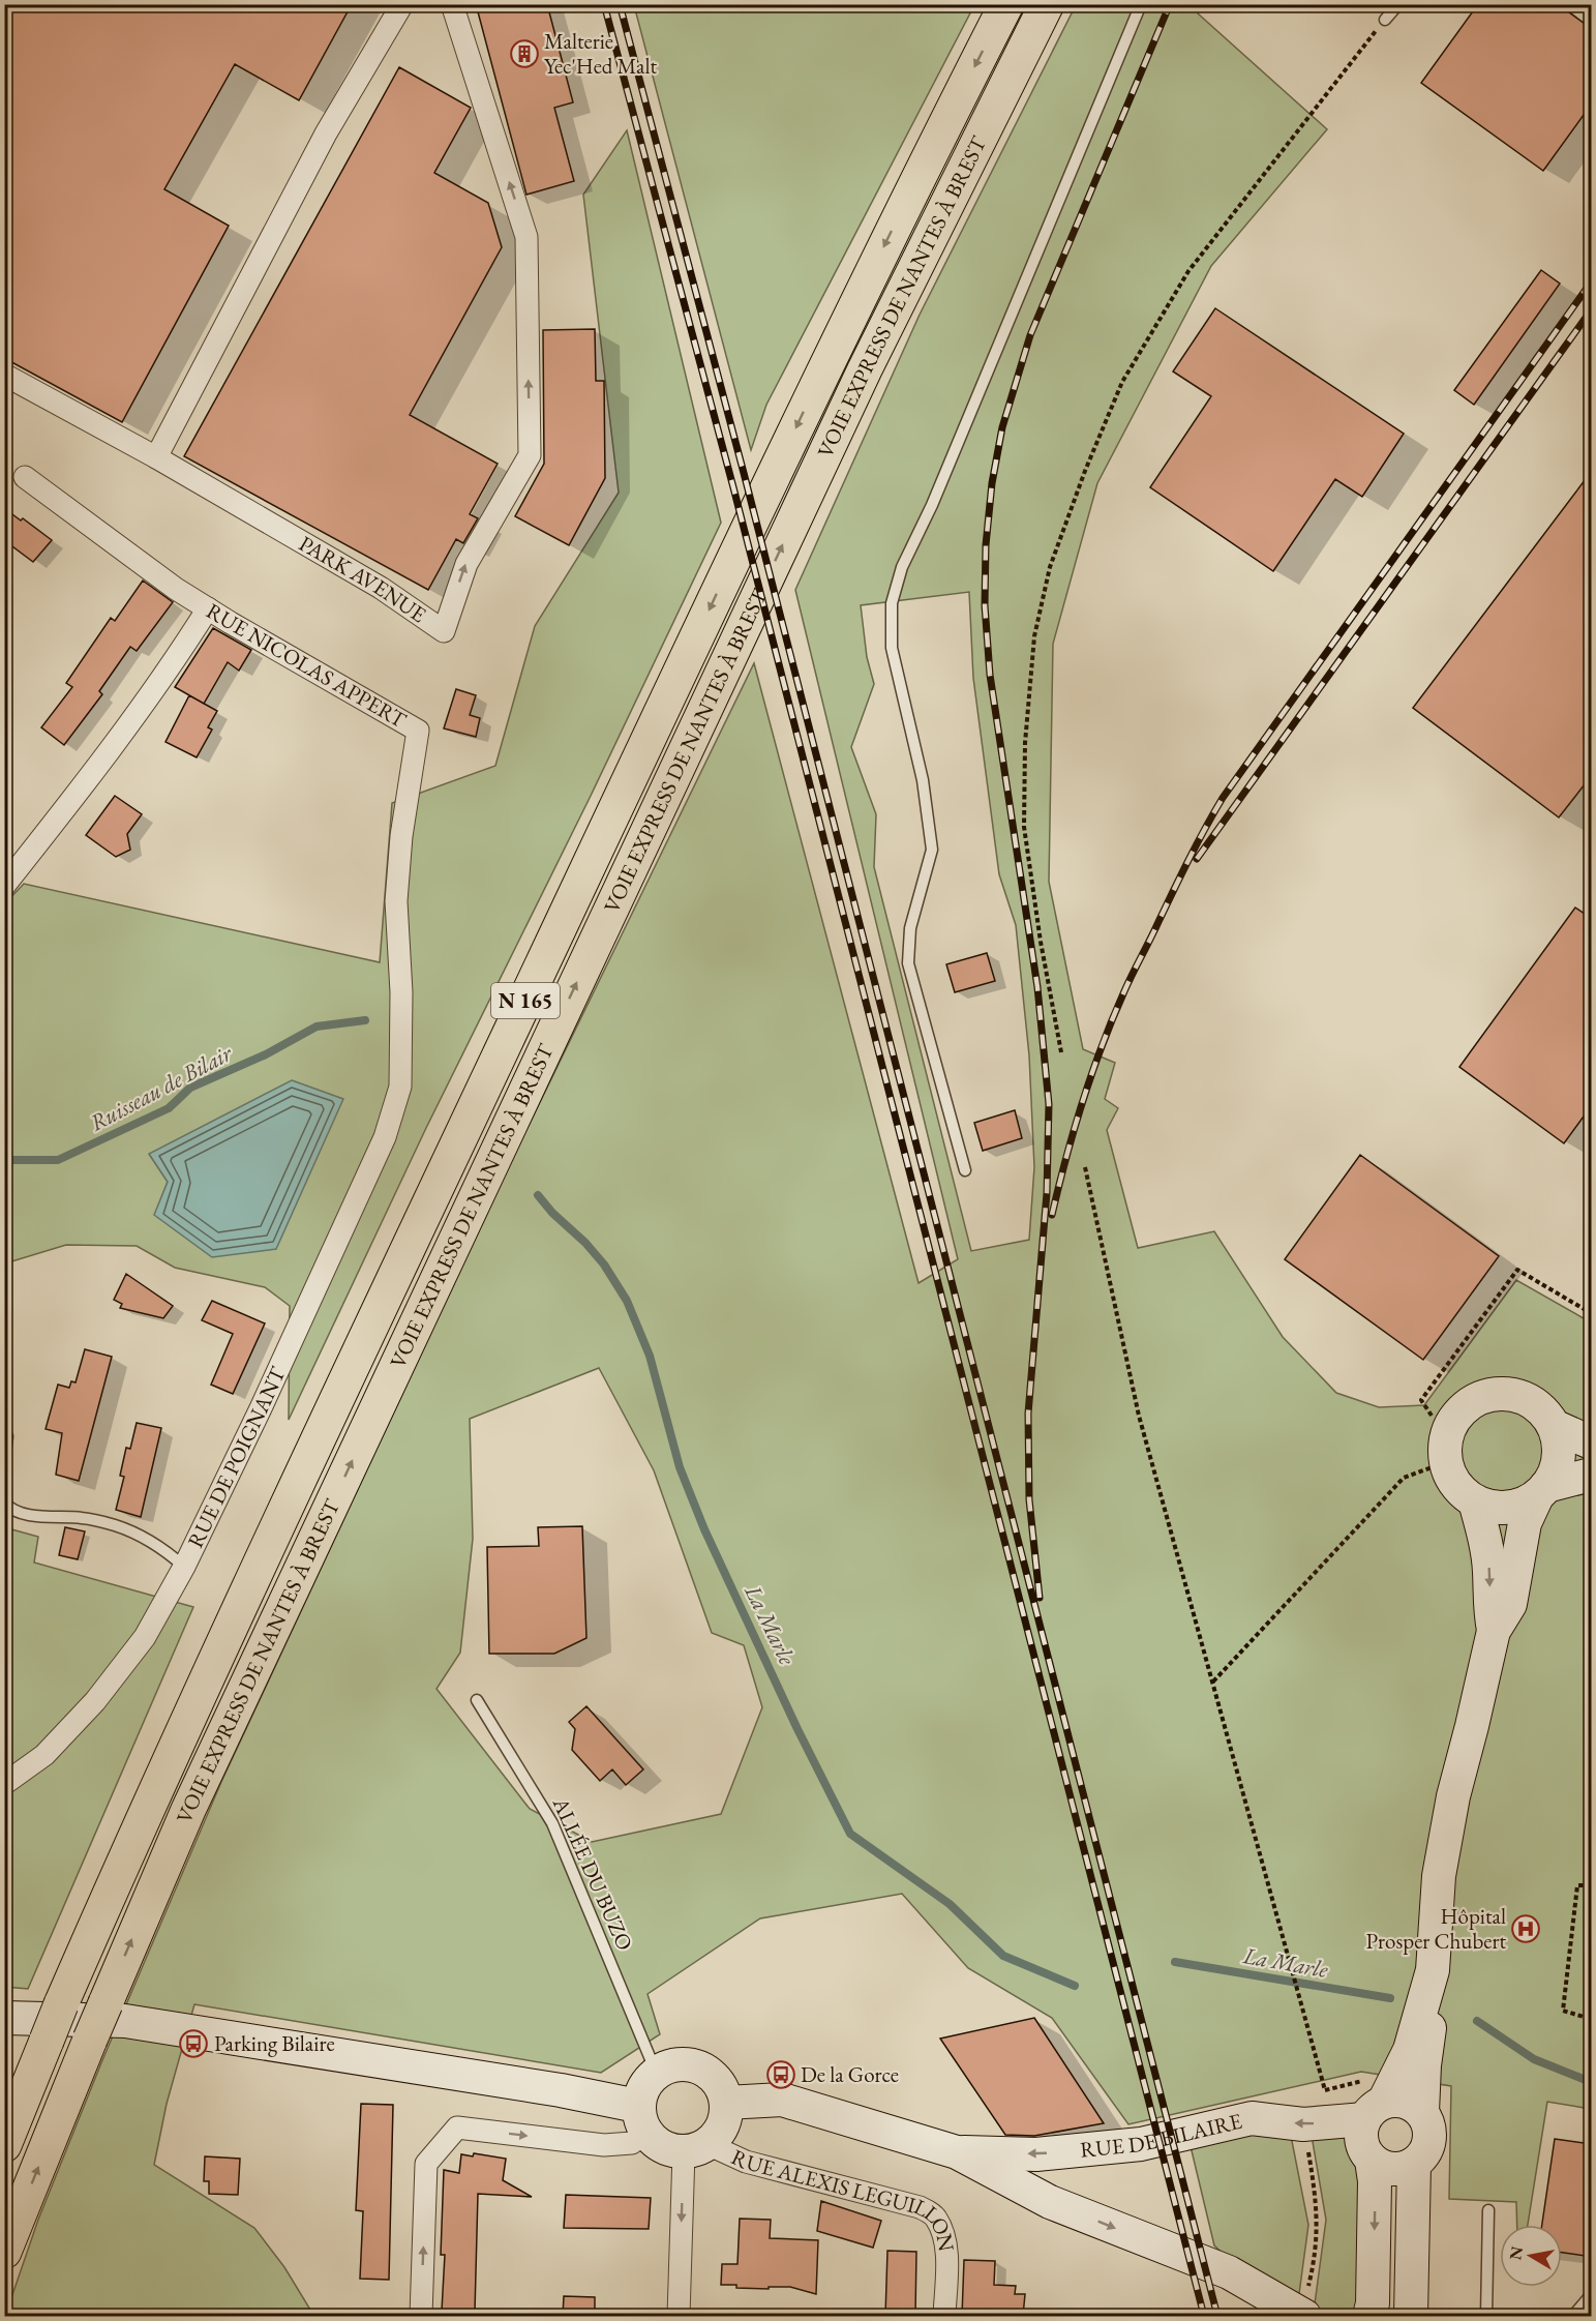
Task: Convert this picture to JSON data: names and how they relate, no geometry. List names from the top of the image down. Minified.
{"streets":{"highway":["VOIE EXPRESS DE NANTES À BREST","N 165"],"street":["PARK AVENUE","RUE NICOLAS APPERT","RUE DE POIGNANT","RUE DE BILAIRE","RUE ALEXIS LEGUILLON"],"lane":["ALLÉE DU BUZO"]},"crossings":[["RUE NICOLAS APPERT","RUE DE POIGNANT"],["ALLÉE DU BUZO","RUE DE BILAIRE"],["ALLÉE DU BUZO","RUE ALEXIS LEGUILLON"],["RUE DE BILAIRE","RUE ALEXIS LEGUILLON"]],"water":["Ruisseau de Bilair","La Marle"],"places":{"building":["Malterie Yec'Hed Malt"],"hospital":["Hôpital Prosper Chubert"],"bus stop":["Parking Bilaire","De la Gorce"]},"north":"left"}
